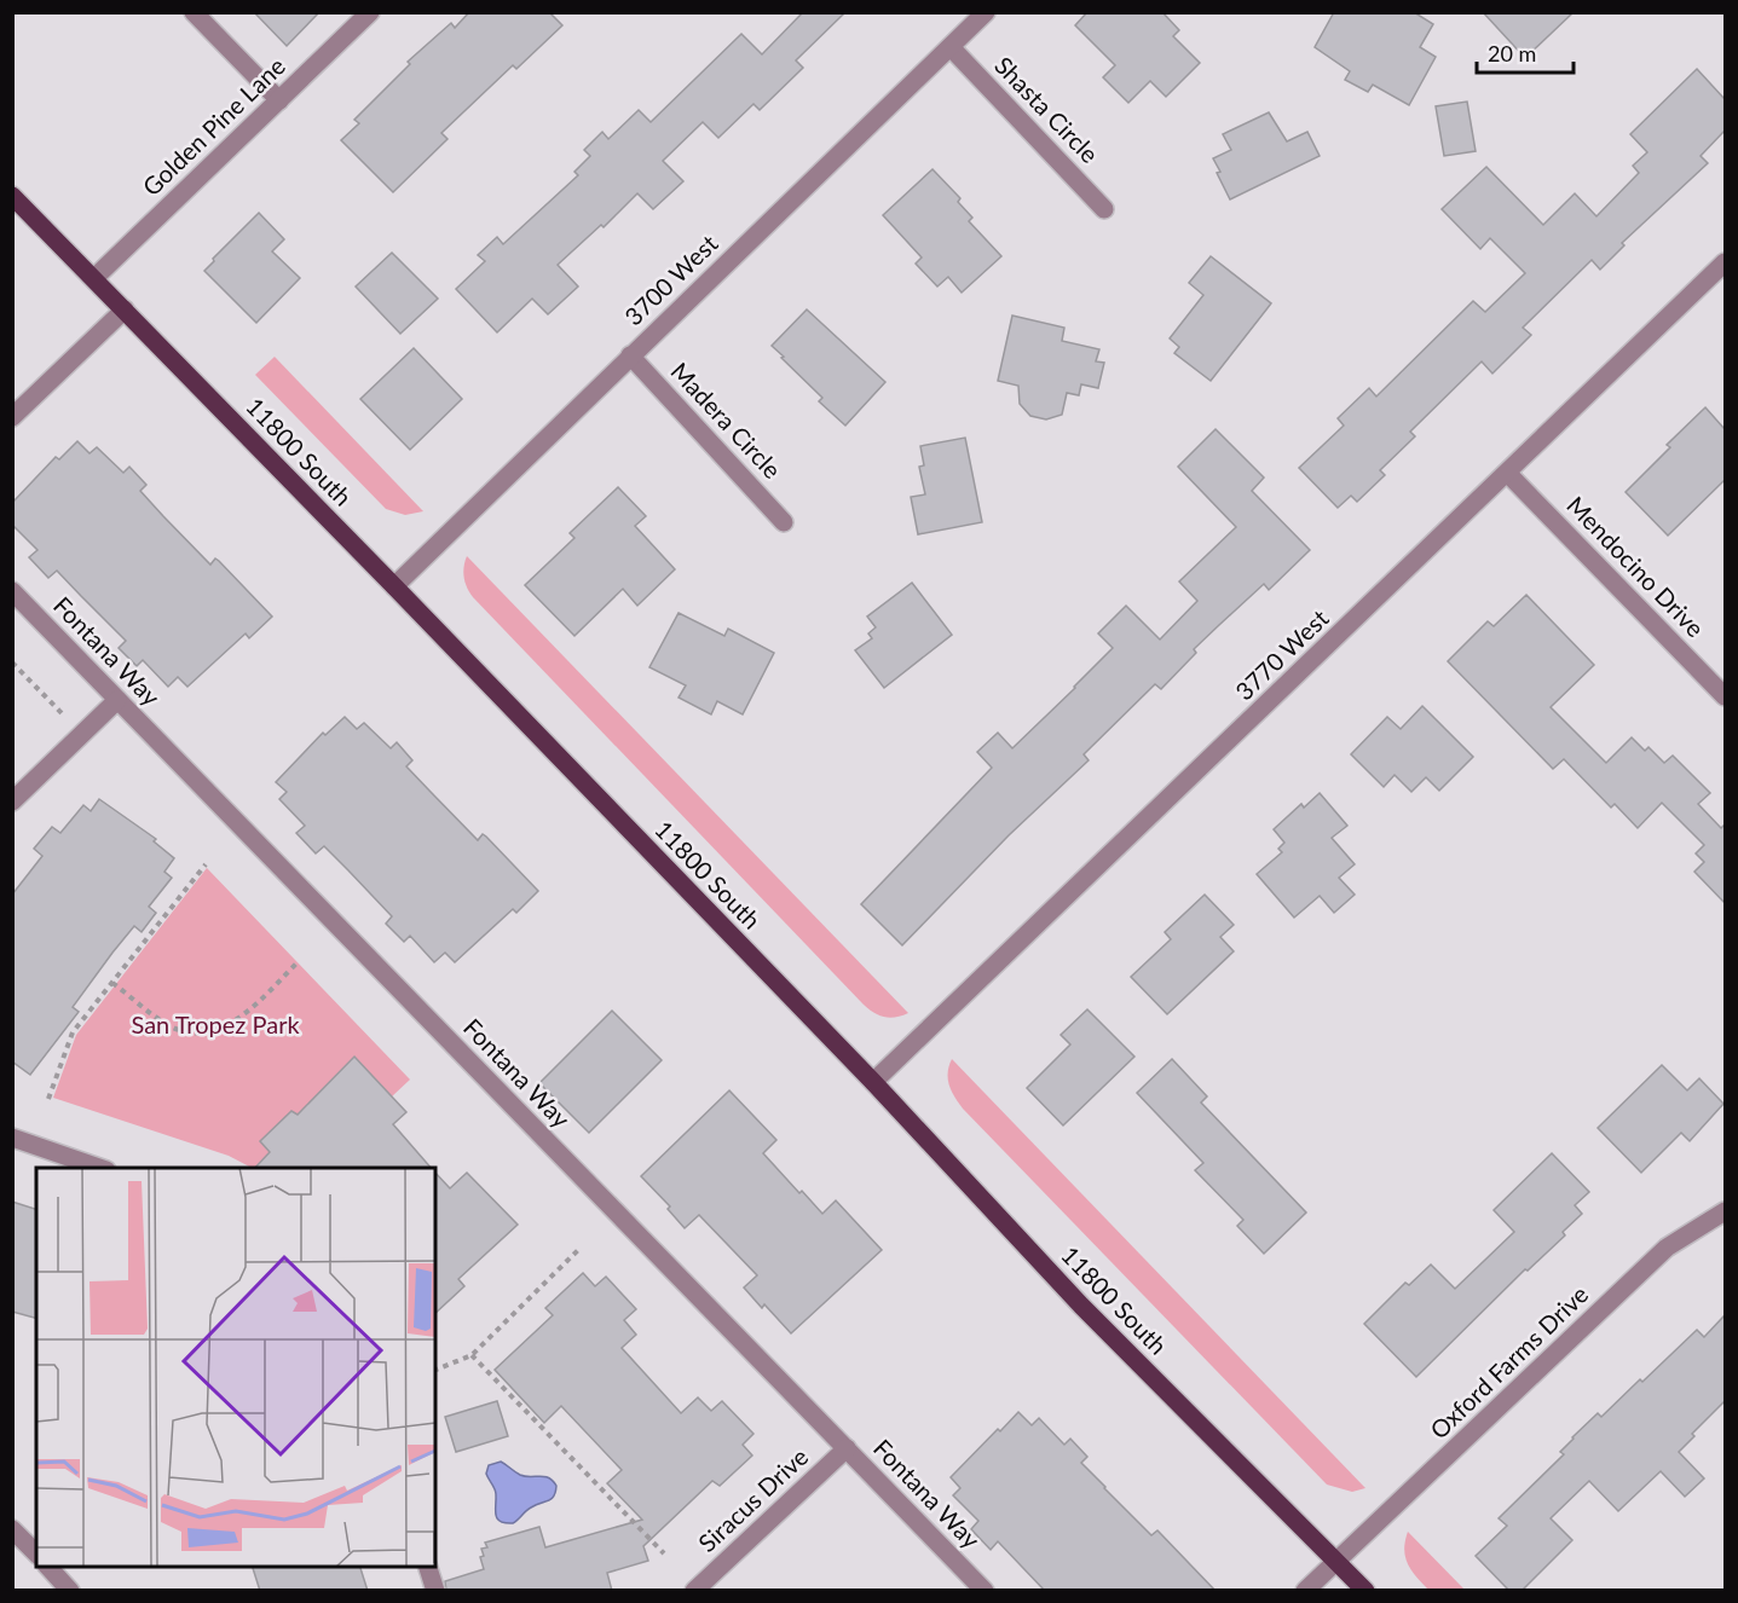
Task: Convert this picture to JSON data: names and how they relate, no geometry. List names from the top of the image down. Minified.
{"streets":{"main road":["11800 South"],"street":["Shasta Circle","Golden Pine Lane","3700 West","Madera Circle","Mendocino Drive","Fontana Way","3770 West","Oxford Farms Drive","Siracus Drive"]},"crossings":[["Shasta Circle","3700 West"],["Golden Pine Lane","11800 South"],["3700 West","Madera Circle"],["3700 West","11800 South"],["11800 South","3770 West"],["11800 South","Oxford Farms Drive"],["Mendocino Drive","3770 West"],["Fontana Way","Siracus Drive"]],"parks":["San Tropez Park"],"scale_bar":"20 m"}
